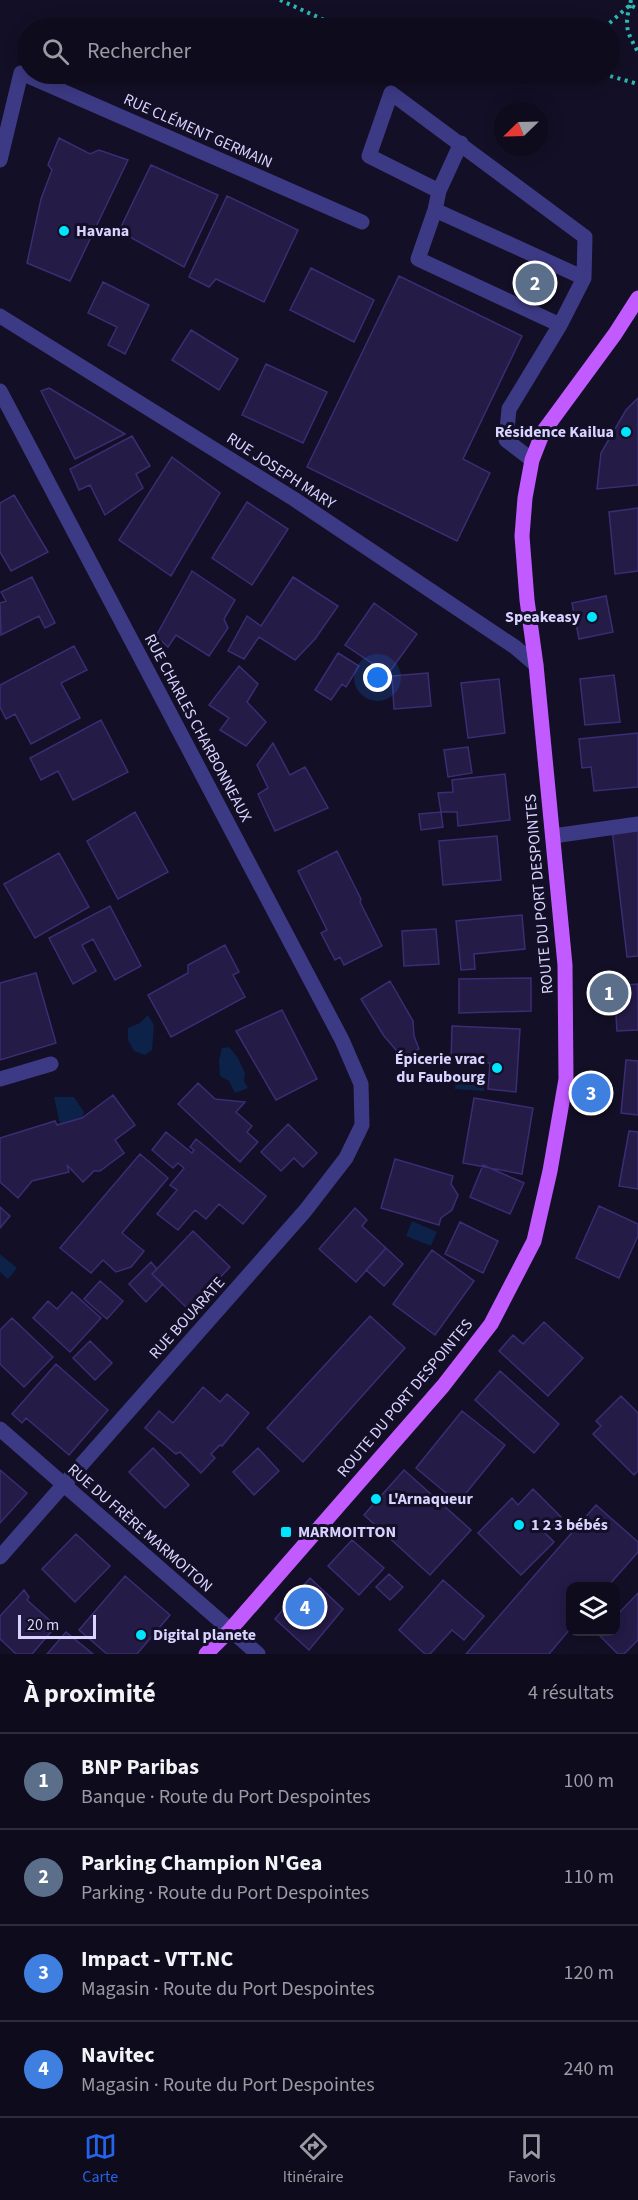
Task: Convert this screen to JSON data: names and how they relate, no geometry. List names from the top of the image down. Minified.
{"streets":{"main road":["ROUTE DU PORT DESPOINTES"],"street":["RUE CLÉMENT GERMAIN","RUE JOSEPH MARY","RUE CHARLES CHARBONNEAUX","RUE BOUARATE","RUE DU FRÈRE MARMOITON"]},"crossings":[["RUE JOSEPH MARY","ROUTE DU PORT DESPOINTES"],["RUE CHARLES CHARBONNEAUX","RUE BOUARATE"],["ROUTE DU PORT DESPOINTES","RUE DU FRÈRE MARMOITON"],["RUE BOUARATE","RUE DU FRÈRE MARMOITON"]],"places":{"other":["Havana","Résidence Kailua","Speakeasy","Épicerie vrac du Faubourg","L'Arnaqueur","1 2 3 bébés","Digital planete"],"transit":["MARMOITTON"]},"scale_bar":"20 m","north":"bottom left","page":{"search":"Rechercher","pins":["2","1","3","4"],"scale":"20 m","heading":["À proximité","4 résultats"],"list":[{"mark":"1","name":"BNP Paribas","note":"Banque · Route du Port Despointes","value":"100 m"},{"mark":"2","name":"Parking Champion N'Gea","note":"Parking · Route du Port Despointes","value":"110 m"},{"mark":"3","name":"Impact - VTT.NC","note":"Magasin · Route du Port Despointes","value":"120 m"},{"mark":"4","name":"Navitec","note":"Magasin · Route du Port Despointes","value":"240 m"}],"nav":["Carte","Itinéraire","Favoris"]}}
